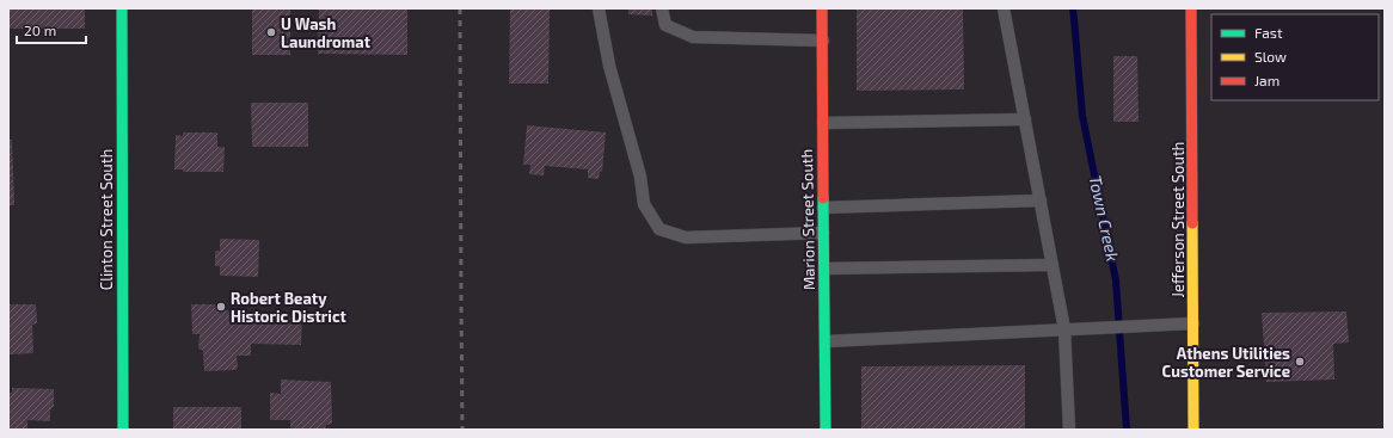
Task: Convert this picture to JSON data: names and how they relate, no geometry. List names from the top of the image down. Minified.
{"streets":{"street":["Clinton Street South","Marion Street South","Jefferson Street South"]},"water":["Town Creek"],"places":["U Wash Laundromat","Robert Beaty Historic District","Athens Utilities Customer Service"],"legend":["Fast","Slow","Jam"],"scale_bar":"20 m"}
